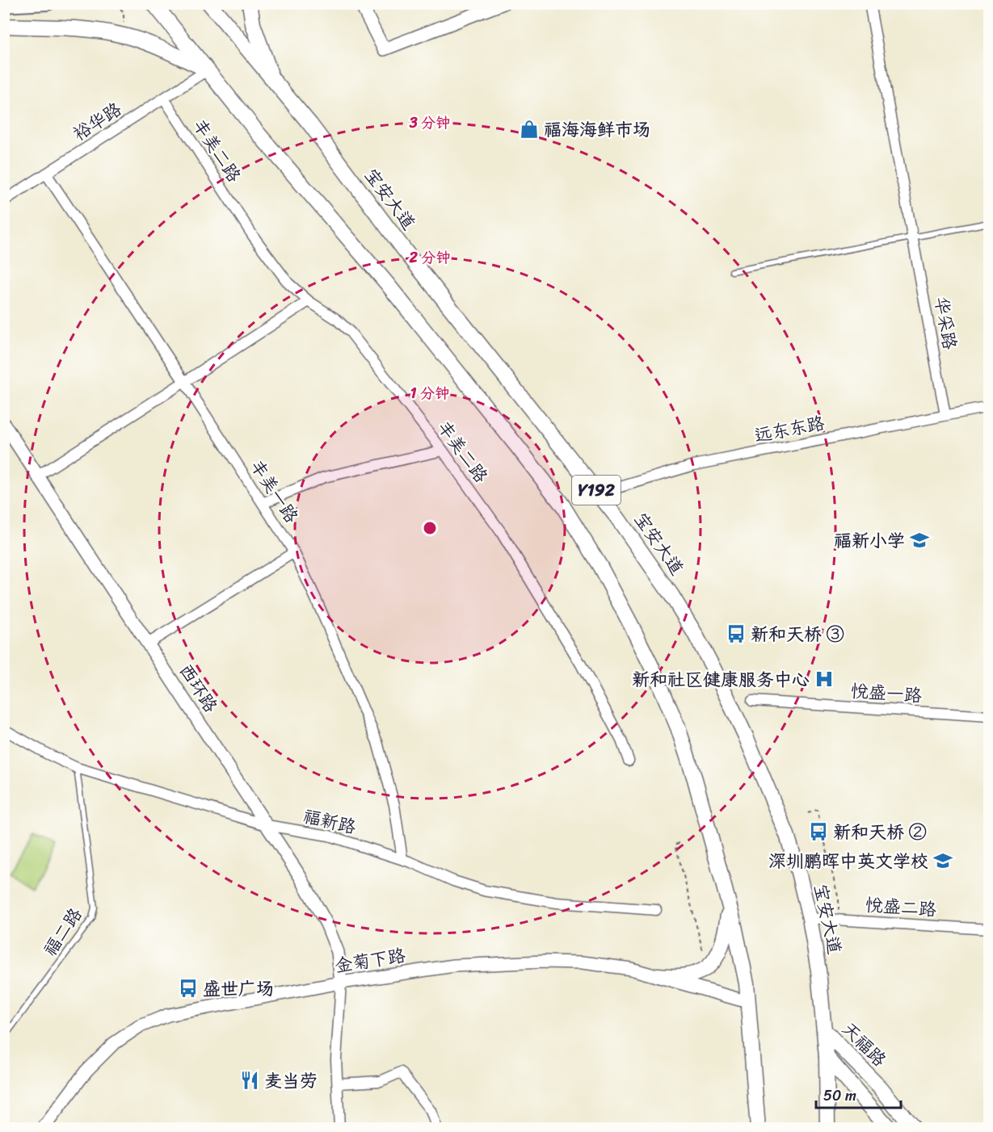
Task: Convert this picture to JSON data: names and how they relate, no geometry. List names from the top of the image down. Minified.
{"streets":{"main road":["宝安大道","Y192","天福路"],"street":["裕华路","丰美二路","华采路","远东东路","丰美一路","西环路","悦盛一路","福新路","悦盛二路","金菊下路"],"lane":["福二路"]},"crossings":[["裕华路","丰美二路"],["裕华路","Y192"],["裕华路","丰美一路"],["宝安大道","远东东路"],["宝安大道","悦盛二路"],["宝安大道","天福路"],["华采路","远东东路"],["Y192","金菊下路"],["丰美一路","福新路"],["西环路","福新路"],["西环路","金菊下路"],["福新路","福二路"]],"places":{"shop":["福海海鲜市场"],"school or university":["福新小学","深圳鹏晖中英文学校"],"bus stop":["新和天桥 ③","新和天桥 ②","盛世广场"],"hospital":["新和社区健康服务中心"],"restaurant":["麦当劳"]},"scale_bar":"50 m","rings":["3 分钟","2 分钟","1 分钟"]}
